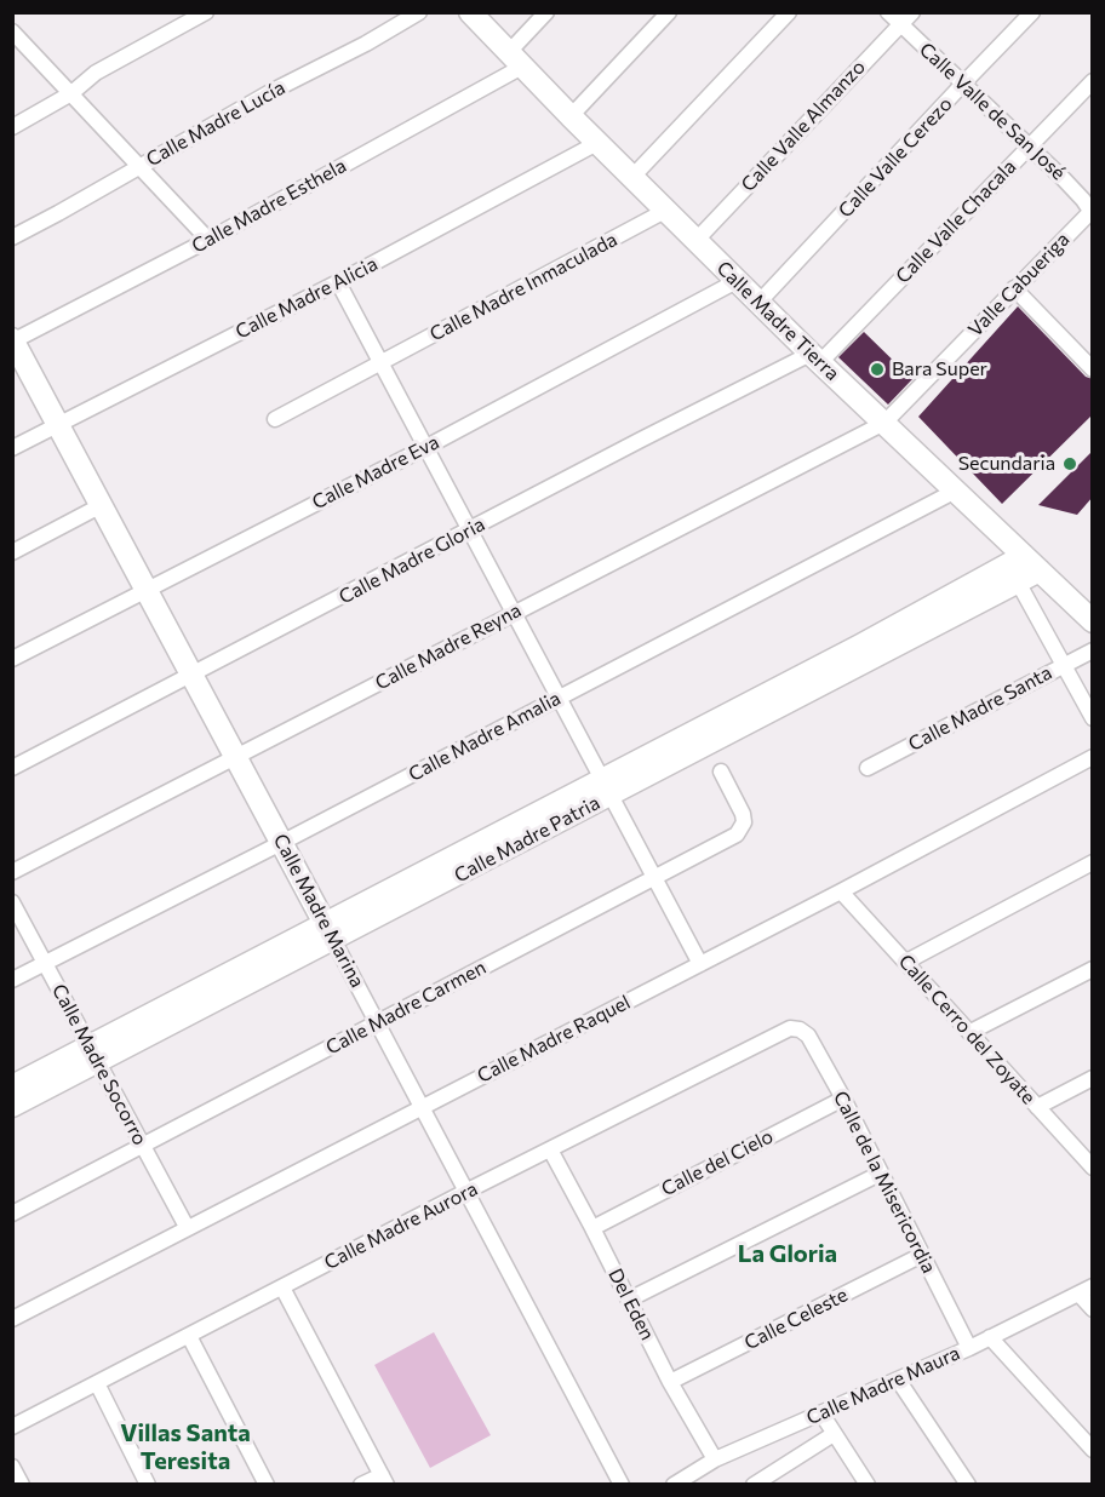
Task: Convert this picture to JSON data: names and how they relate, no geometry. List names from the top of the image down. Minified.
{"streets":{"street":["Calle Valle de San José","Calle Madre Lucía","Calle Valle Almanzo","Calle Valle Cerezo","Calle Madre Esthela","Calle Valle Chacala","Valle Cabueriga","Calle Madre Inmaculada","Calle Madre Alicia","Calle Madre Tierra","Calle Madre Eva","Calle Madre Gloria","Calle Madre Reyna","Calle Madre Santa","Calle Madre Amalia","Calle Madre Patria","Calle Madre Marina","Calle Madre Carmen","Calle Cerro del Zoyate","Calle Madre Raquel","Calle Madre Socorro","Calle del Cielo","Calle de la Misericordia","Calle Madre Aurora","Del Eden","Calle Celeste","Calle Madre Maura"]},"crossings":[["Calle Valle de San José","Calle Valle Almanzo"],["Calle Valle de San José","Calle Valle Cerezo"],["Calle Valle de San José","Calle Valle Chacala"],["Calle Valle de San José","Valle Cabueriga"],["Calle Valle Almanzo","Calle Madre Tierra"],["Calle Valle Cerezo","Calle Madre Tierra"],["Calle Madre Esthela","Calle Madre Tierra"],["Calle Madre Esthela","Calle Madre Marina"],["Calle Valle Chacala","Calle Madre Tierra"],["Calle Valle Chacala","Calle Madre Gloria"],["Valle Cabueriga","Calle Madre Tierra"],["Valle Cabueriga","Calle Madre Reyna"],["Calle Madre Inmaculada","Calle Madre Tierra"],["Calle Madre Alicia","Calle Madre Tierra"],["Calle Madre Alicia","Calle Madre Marina"],["Calle Madre Tierra","Calle Madre Eva"],["Calle Madre Tierra","Calle Madre Gloria"],["Calle Madre Tierra","Calle Madre Reyna"],["Calle Madre Tierra","Calle Madre Amalia"],["Calle Madre Tierra","Calle Madre Patria"],["Calle Madre Eva","Calle Madre Marina"],["Calle Madre Gloria","Calle Madre Marina"],["Calle Madre Reyna","Calle Madre Marina"],["Calle Madre Amalia","Calle Madre Marina"],["Calle Madre Amalia","Calle Madre Socorro"],["Calle Madre Patria","Calle Madre Marina"],["Calle Madre Patria","Calle Madre Socorro"],["Calle Madre Marina","Calle Madre Carmen"],["Calle Madre Marina","Calle Madre Raquel"],["Calle Madre Marina","Calle Madre Aurora"],["Calle Madre Carmen","Calle Madre Socorro"],["Calle Cerro del Zoyate","Calle Madre Raquel"],["Calle Madre Raquel","Calle Madre Socorro"],["Calle del Cielo","Calle de la Misericordia"],["Calle del Cielo","Del Eden"],["Calle de la Misericordia","Calle Madre Aurora"],["Calle de la Misericordia","Calle Celeste"],["Calle de la Misericordia","Calle Madre Maura"],["Calle Madre Aurora","Del Eden"],["Del Eden","Calle Celeste"],["Del Eden","Calle Madre Maura"]],"districts":["La Gloria","Villas Santa Teresita"],"places":["Bara Super","Secundaria"]}
